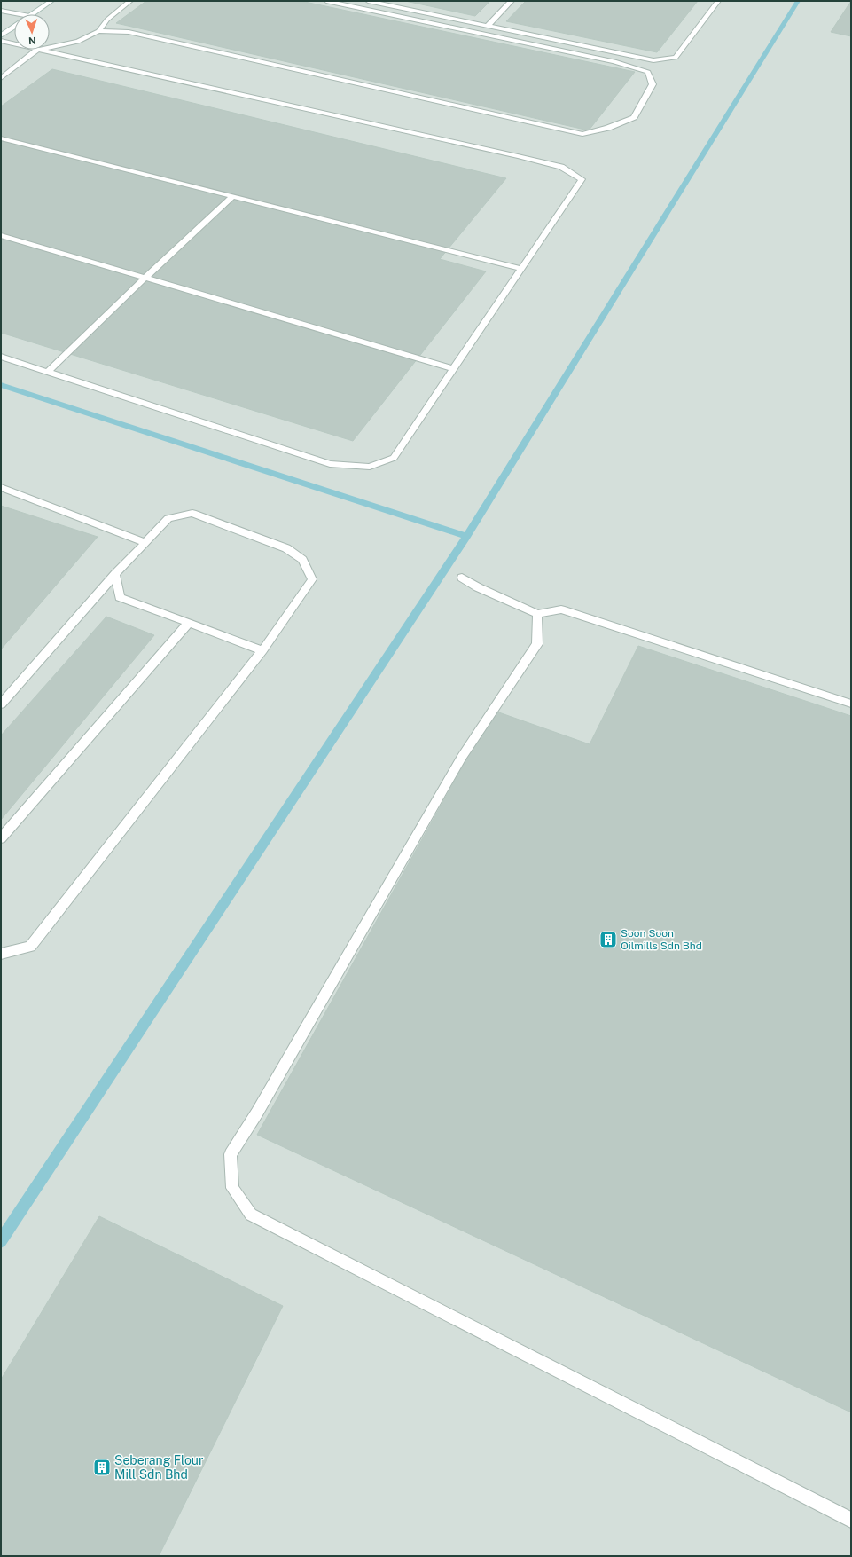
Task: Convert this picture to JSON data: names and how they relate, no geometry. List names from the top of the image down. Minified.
{"places":{"building":["Soon Soon Oilmills Sdn Bhd","Seberang Flour Mill Sdn Bhd"]},"north":"bottom"}
